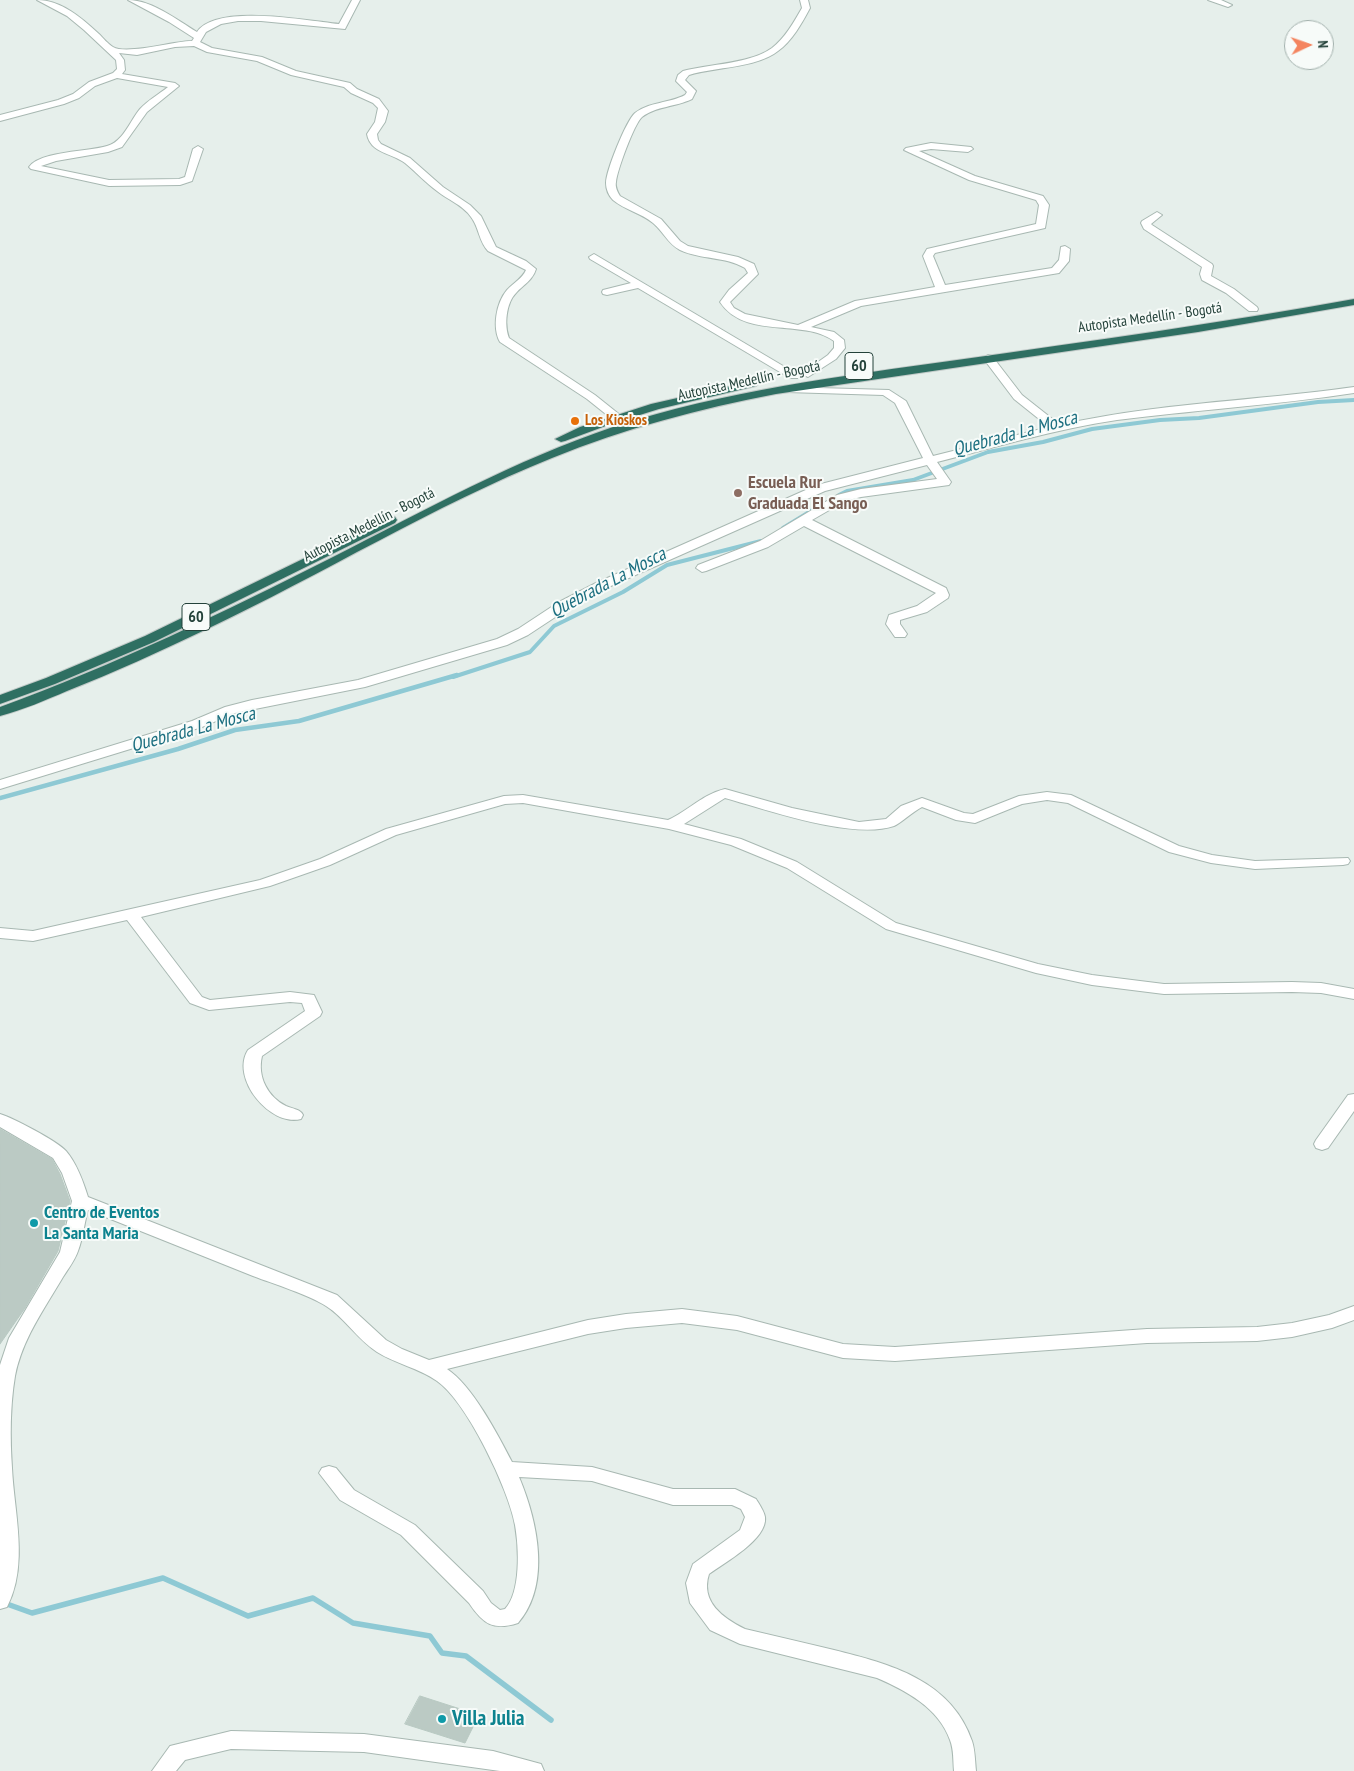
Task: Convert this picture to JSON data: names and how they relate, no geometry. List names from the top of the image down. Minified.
{"streets":{"highway":["Autopista Medellín - Bogotá","60"]},"water":["Quebrada La Mosca"],"places":["Los Kioskos","Escuela Rur Graduada El Sango","Centro de Eventos La Santa Maria","Villa Julia"],"north":"right"}
